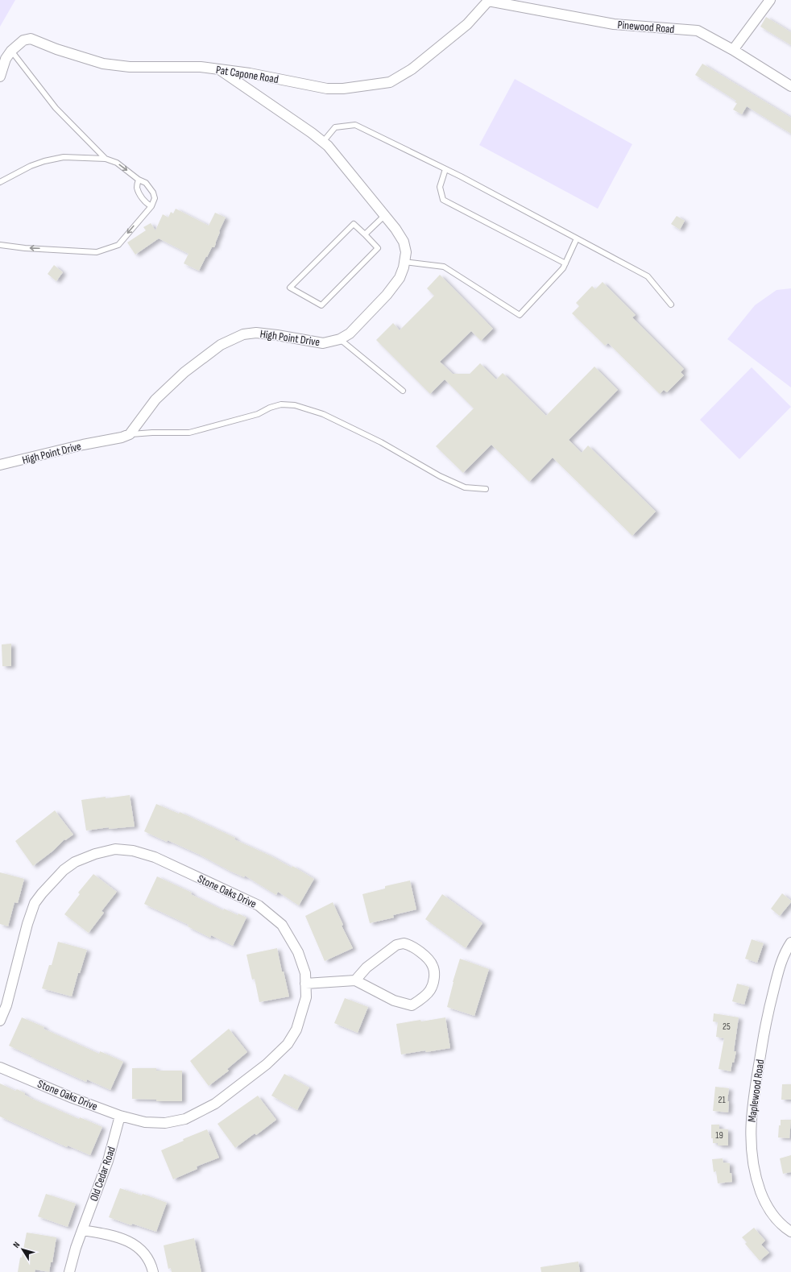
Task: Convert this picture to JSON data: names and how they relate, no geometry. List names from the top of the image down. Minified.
{"streets":{"street":["Pinewood Road","Pat Capone Road","High Point Drive","Stone Oaks Drive","Maplewood Road","Old Cedar Road"]},"crossings":[["Pinewood Road","Pat Capone Road"],["Pat Capone Road","High Point Drive"],["Stone Oaks Drive","Old Cedar Road"]],"house_numbers":["25","21","19"],"north":"top left"}
